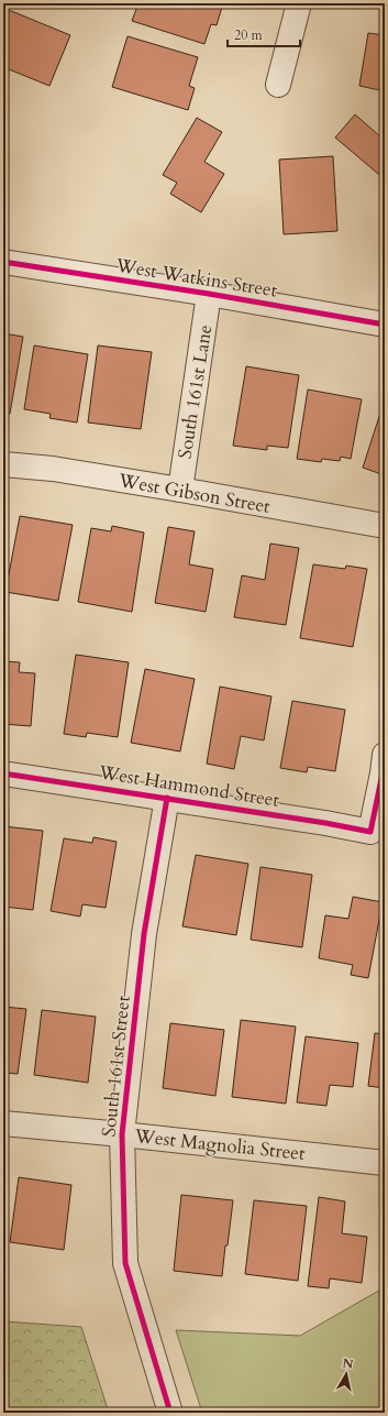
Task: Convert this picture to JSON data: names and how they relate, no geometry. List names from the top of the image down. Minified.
{"streets":{"street":["West Watkins Street","South 161st Lane","West Gibson Street","West Hammond Street","South 161st Street","West Magnolia Street"]},"crossings":[["West Watkins Street","South 161st Lane"],["South 161st Lane","West Gibson Street"],["West Hammond Street","South 161st Street"],["South 161st Street","West Magnolia Street"]],"scale_bar":"20 m","north":"top"}
